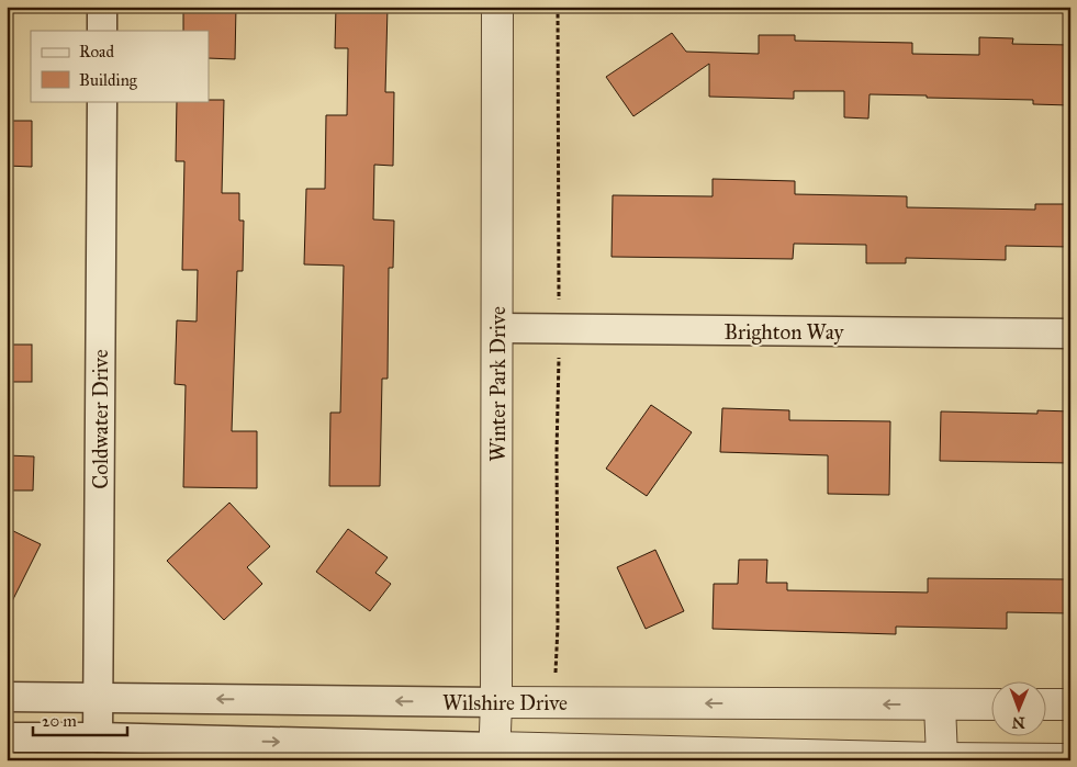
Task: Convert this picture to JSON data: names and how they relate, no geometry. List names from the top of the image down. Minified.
{"streets":{"street":["Brighton Way","Winter Park Drive","Coldwater Drive","Wilshire Drive"]},"crossings":[["Brighton Way","Winter Park Drive"],["Winter Park Drive","Wilshire Drive"],["Coldwater Drive","Wilshire Drive"]],"legend":["Road","Building"],"scale_bar":"20 m","north":"bottom"}
